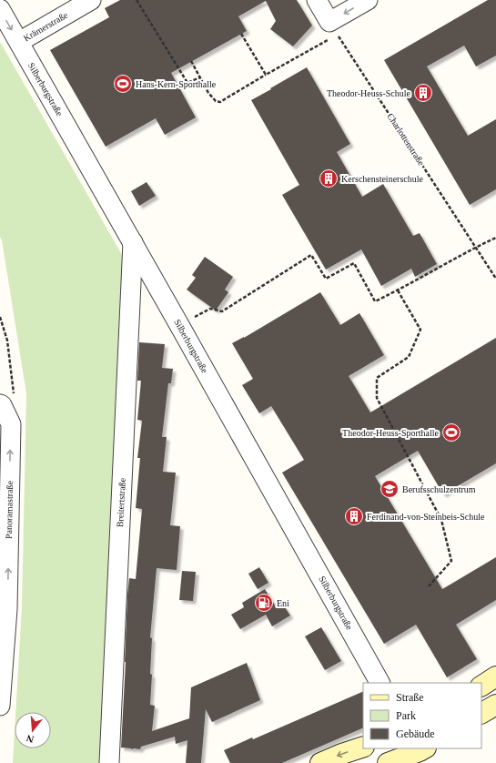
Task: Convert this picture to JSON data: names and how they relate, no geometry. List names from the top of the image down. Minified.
{"streets":{"street":["Krämerstraße","Silberburgstraße","Breitertstraße","Panoramastraße"],"path":["Charlottenstraße"]},"crossings":[["Krämerstraße","Silberburgstraße"],["Silberburgstraße","Breitertstraße"]],"one_way":["Panoramastraße"],"places":{"sports":["Hans-Kern-Sporthalle","Theodor-Heuss-Sporthalle"],"building":["Theodor-Heuss-Schule","Kerschensteinerschule","Ferdinand-von-Steinbeis-Schule"],"school or university":["Berufsschulzentrum"],"fuel station":["Eni"]},"legend":["Straße","Park","Gebäude"],"north":"bottom"}
